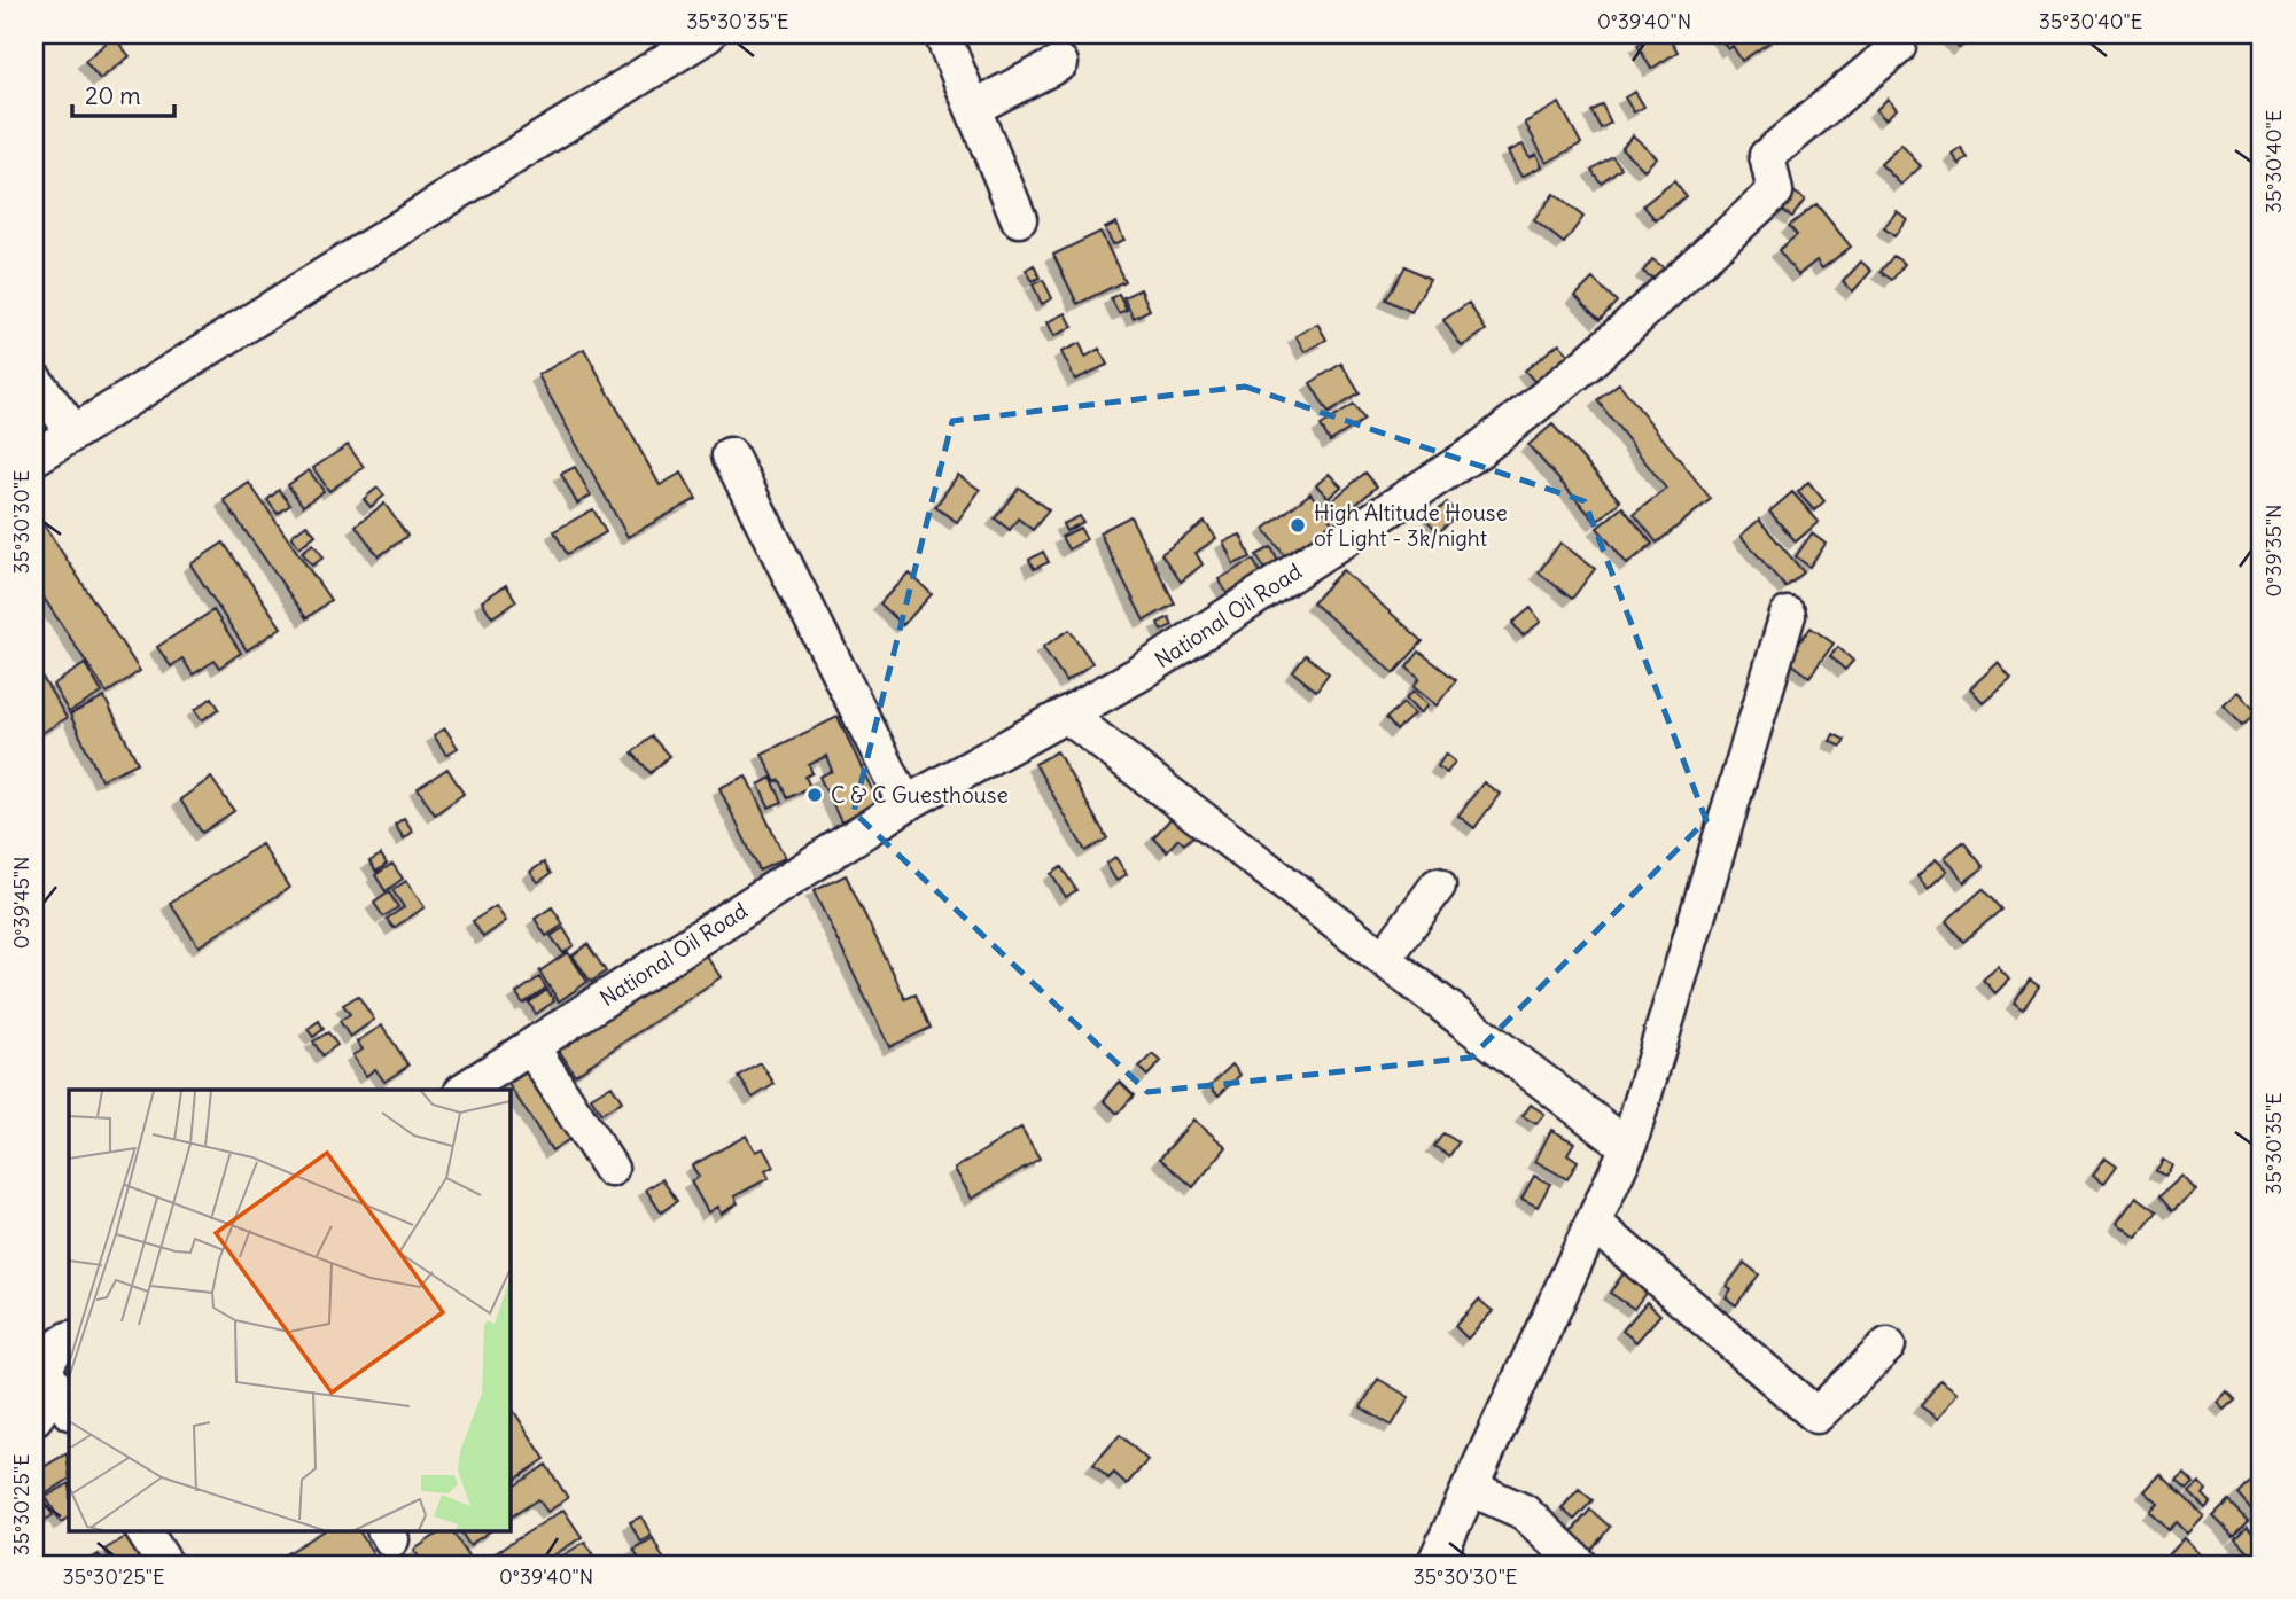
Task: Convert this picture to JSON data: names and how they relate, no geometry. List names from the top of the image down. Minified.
{"streets":{"street":["National Oil Road"]},"places":["High Altitude House of Light - 3k/night","C & C Guesthouse"],"scale_bar":"20 m","coordinates":["35°30'35\"E","0°39'40\"N","35°30'40\"E","35°30'30\"E","0°39'35\"N","0°39'45\"N","35°30'25\"E"]}
